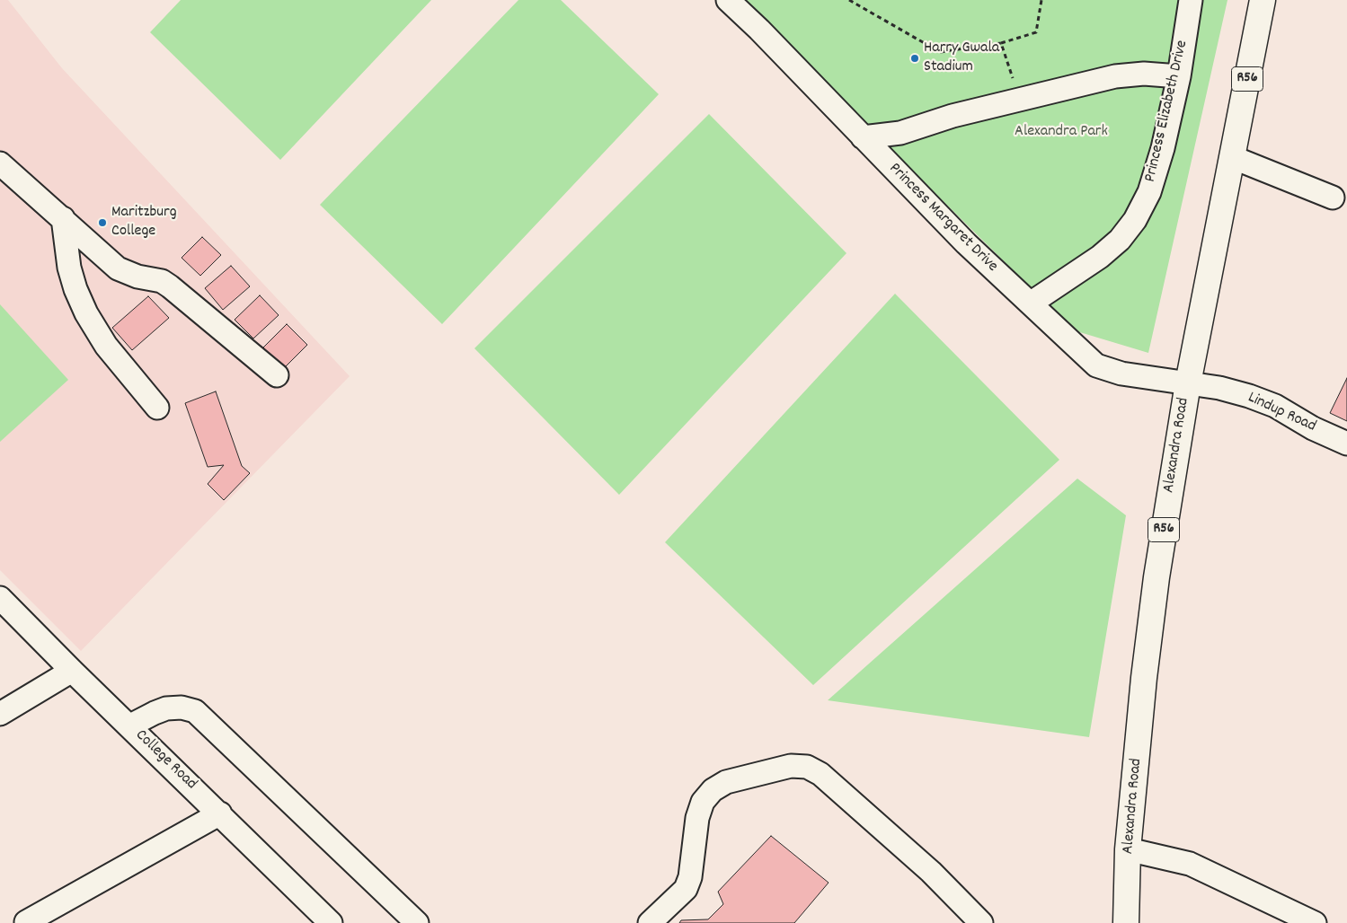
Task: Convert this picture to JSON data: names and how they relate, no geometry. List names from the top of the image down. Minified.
{"streets":{"main road":["R56","Alexandra Road"],"street":["Princess Elizabeth Drive","Princess Margaret Drive","Lindup Road","College Road"]},"crossings":[["Princess Elizabeth Drive","Princess Margaret Drive"],["Princess Margaret Drive","Lindup Road"],["Princess Margaret Drive","Alexandra Road"],["Lindup Road","Alexandra Road"]],"parks":["Alexandra Park"],"places":["Harry Gwala Stadium","Maritzburg College"]}
